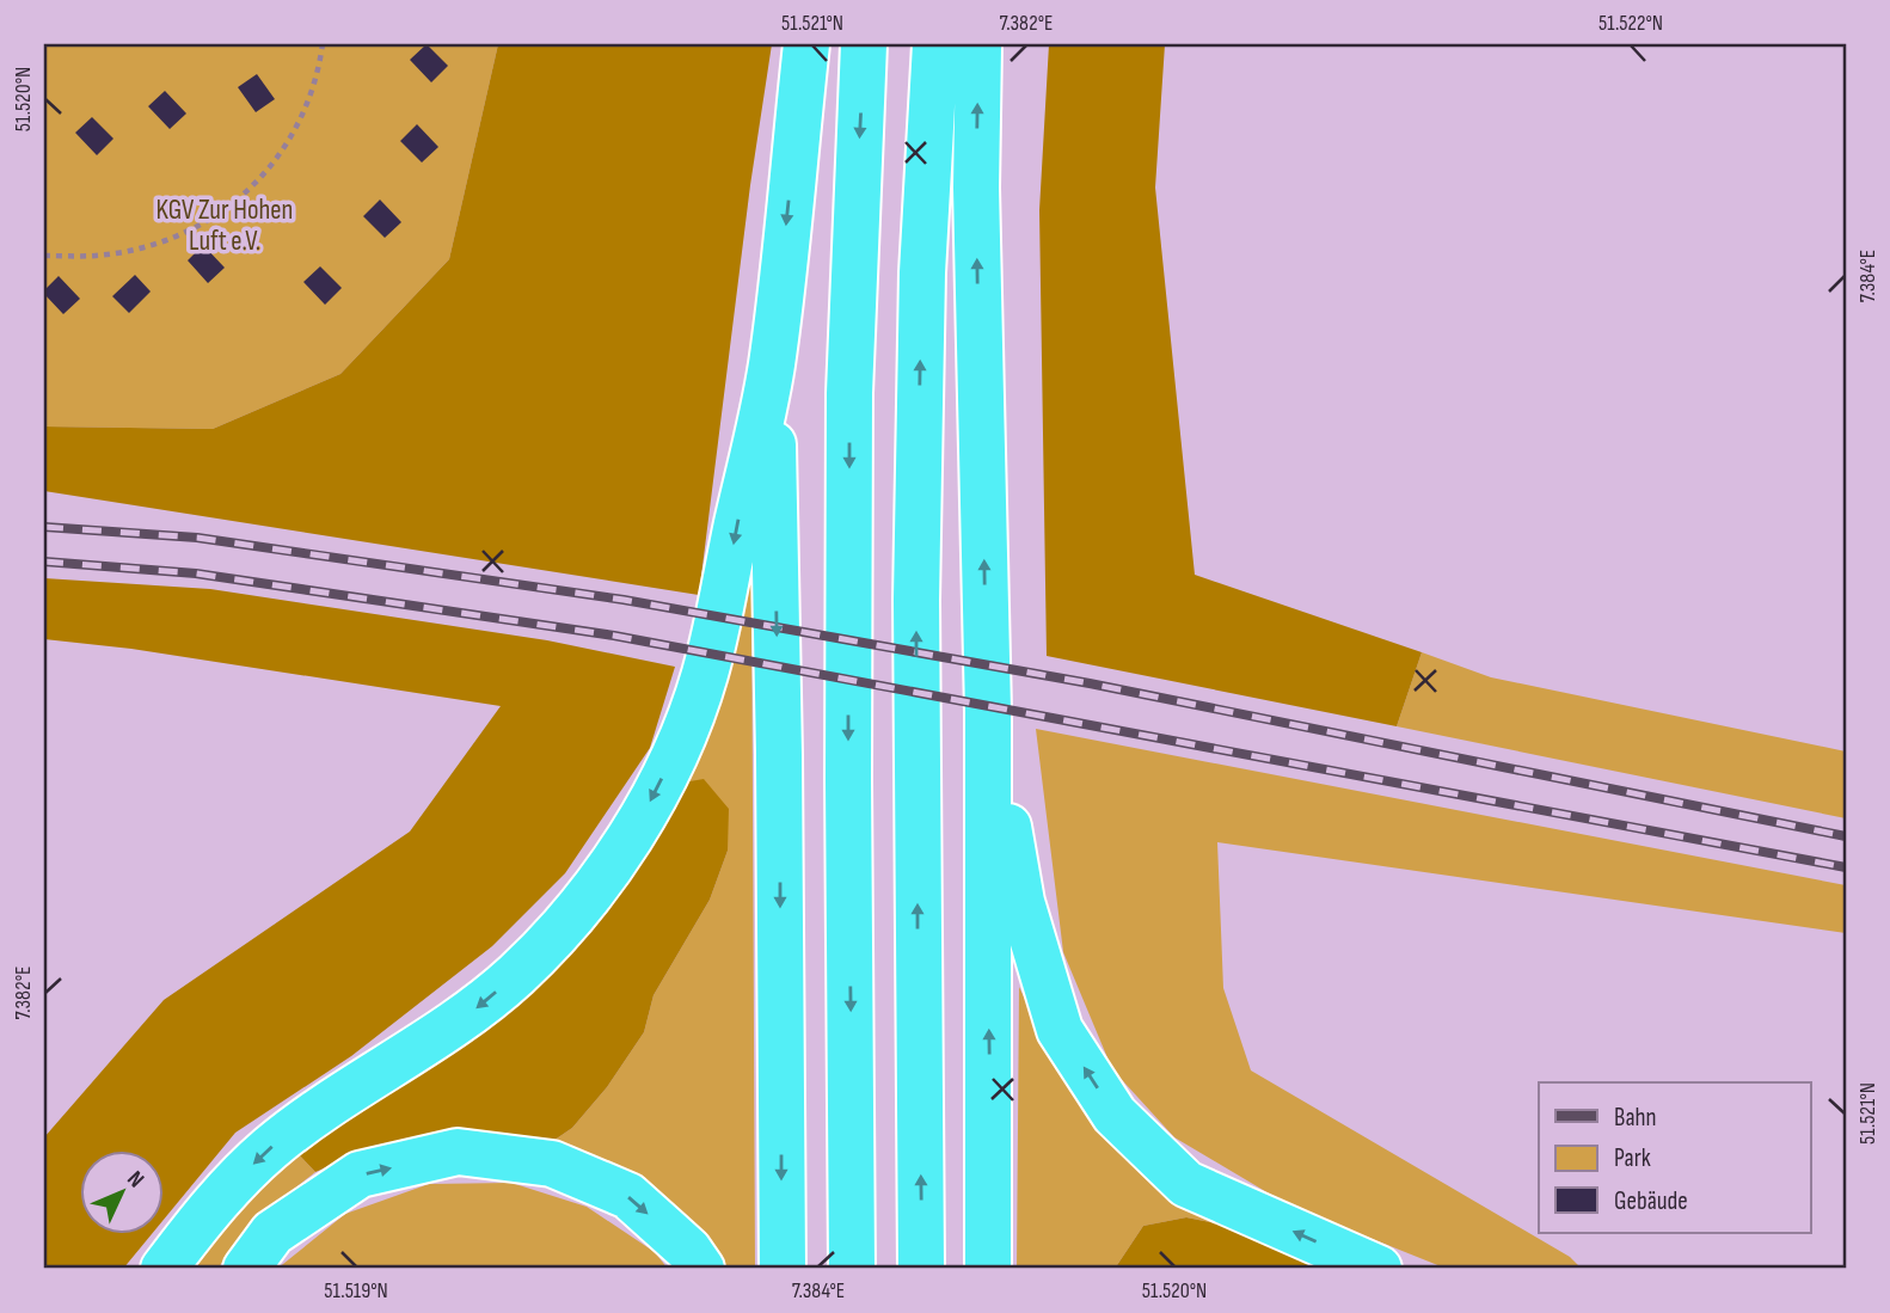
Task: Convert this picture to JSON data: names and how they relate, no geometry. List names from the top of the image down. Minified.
{"parks":["KGV Zur Hohen Luft e.V."],"legend":["Bahn","Park","Gebäude"],"north":"top right","coordinates":["51.521°N","7.382°E","51.522°N","51.520°N","7.384°E","51.519°N"]}
